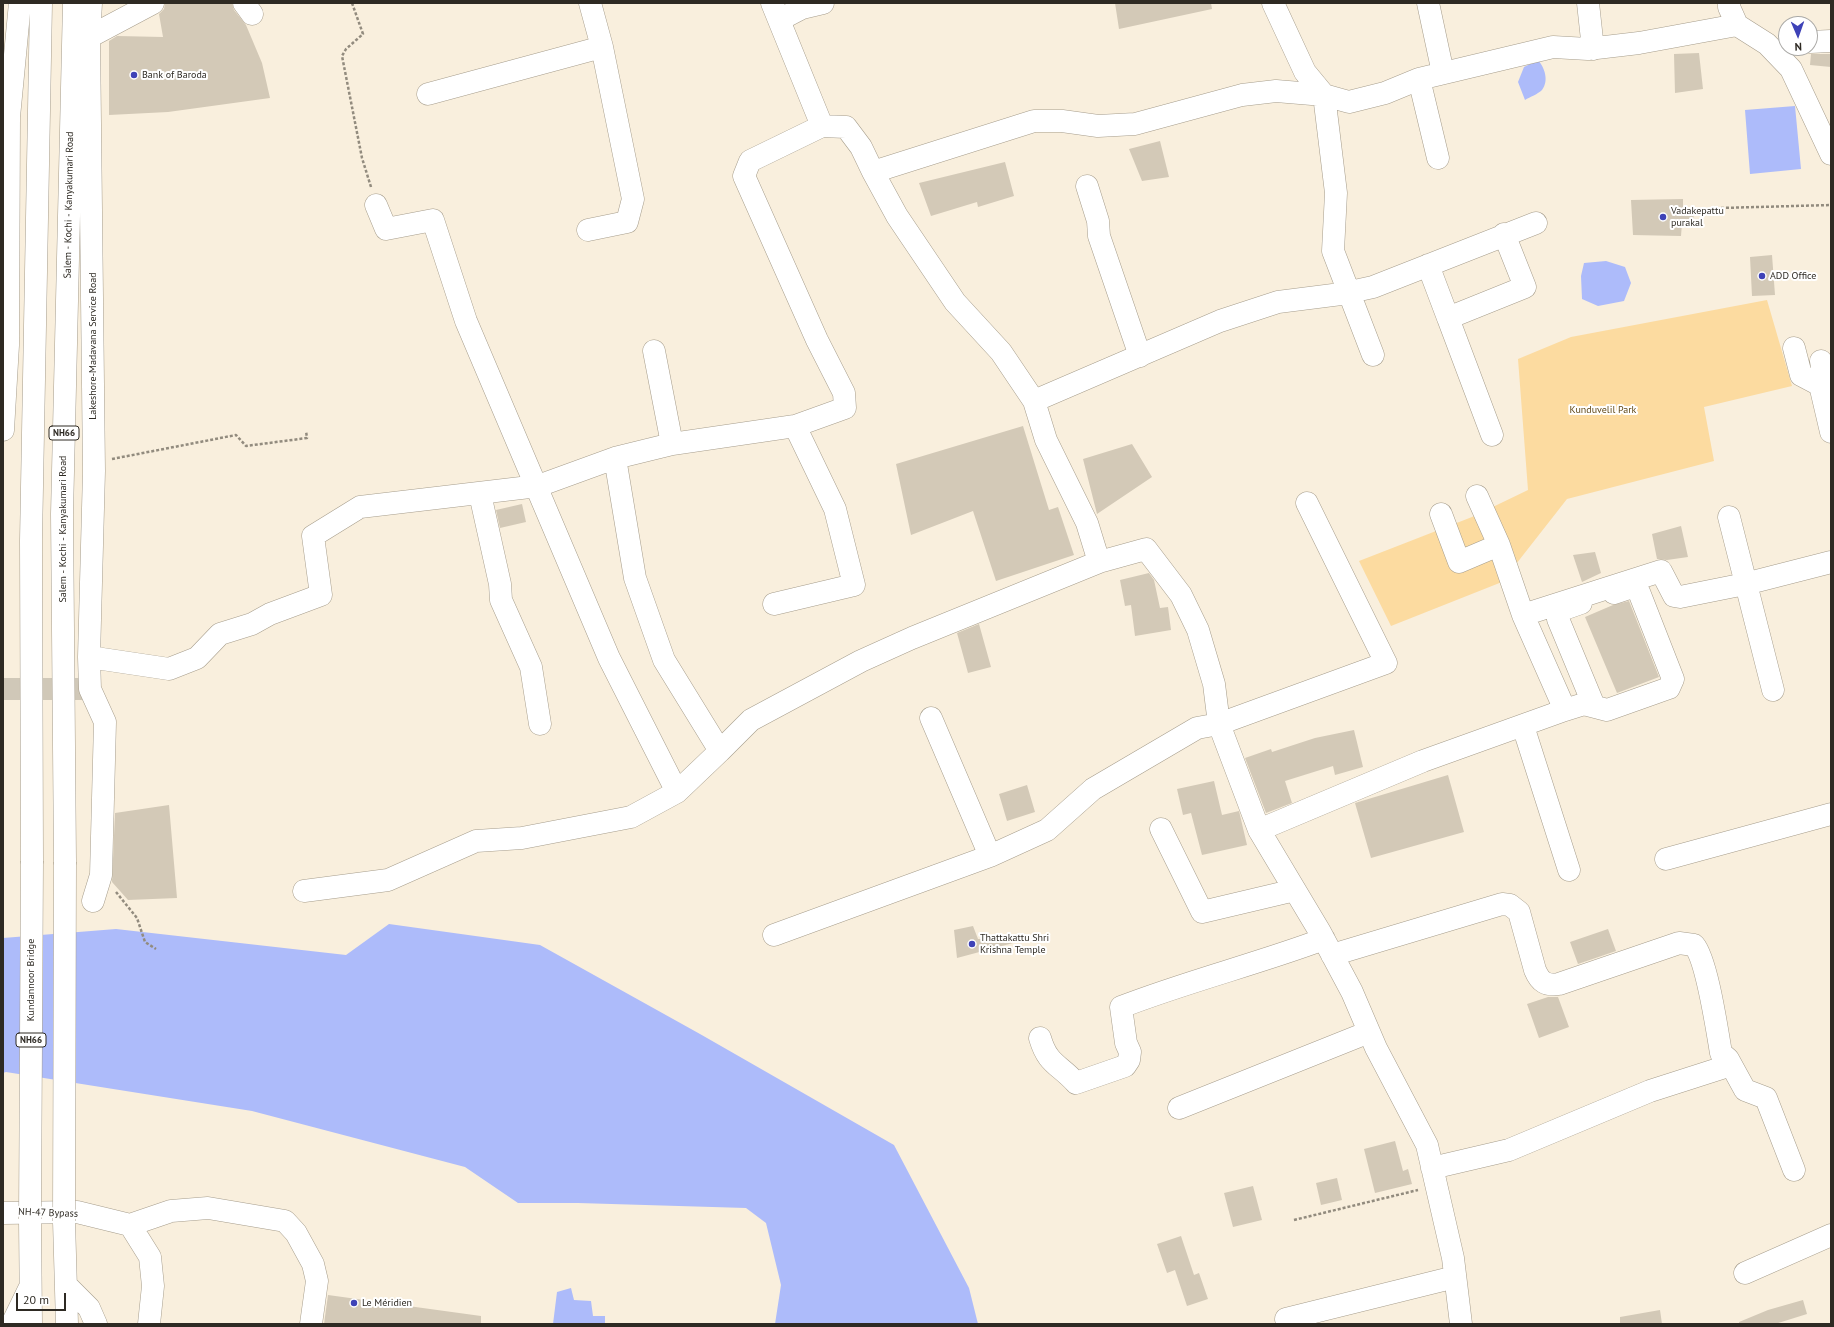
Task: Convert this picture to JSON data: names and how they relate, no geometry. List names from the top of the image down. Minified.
{"streets":{"main road":["Salem - Kochi - Kanyakumari Road","Lakeshore-Madavana Service Road","NH66","Kundannoor Bridge","NH-47 Bypass"]},"crossings":[["Salem - Kochi - Kanyakumari Road","NH66"],["NH66","Kundannoor Bridge"]],"parks":["Kunduvelil Park"],"places":["Bank of Baroda","Vadakepattu purakal","ADD Office","Thattakattu Shri Krishna Temple","Le Méridien"],"scale_bar":"20 m","north":"bottom"}
